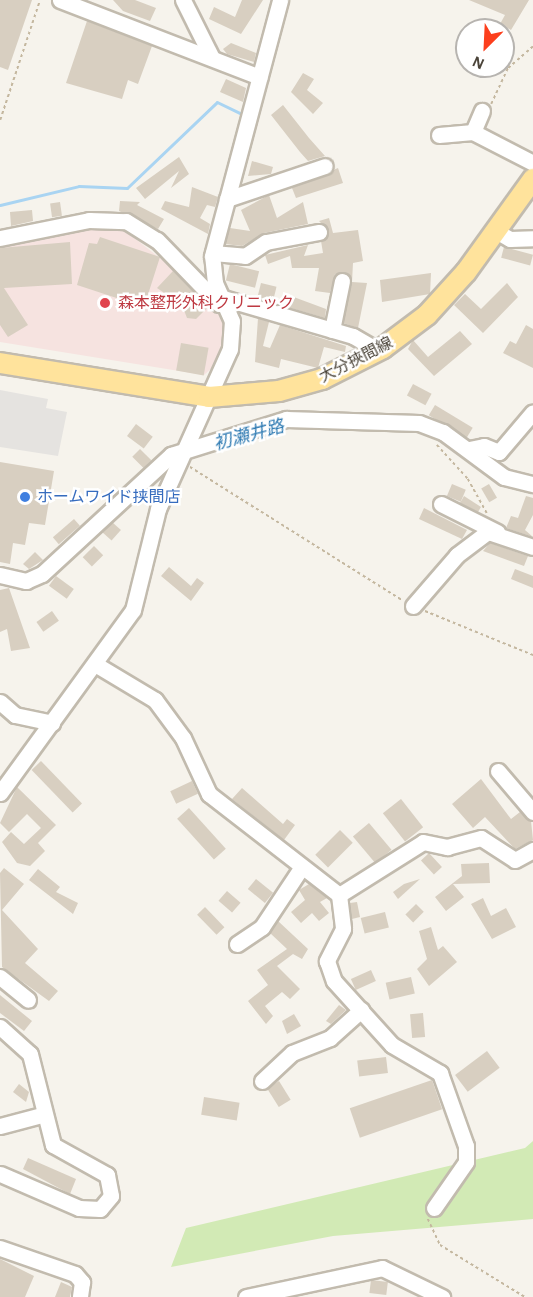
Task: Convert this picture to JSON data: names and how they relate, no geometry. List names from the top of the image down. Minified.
{"streets":{"main road":["大分挾間線"]},"water":["初瀬井路"],"places":["森本整形外科クリニック","ホームワイド挟間店"],"north":"bottom left"}
